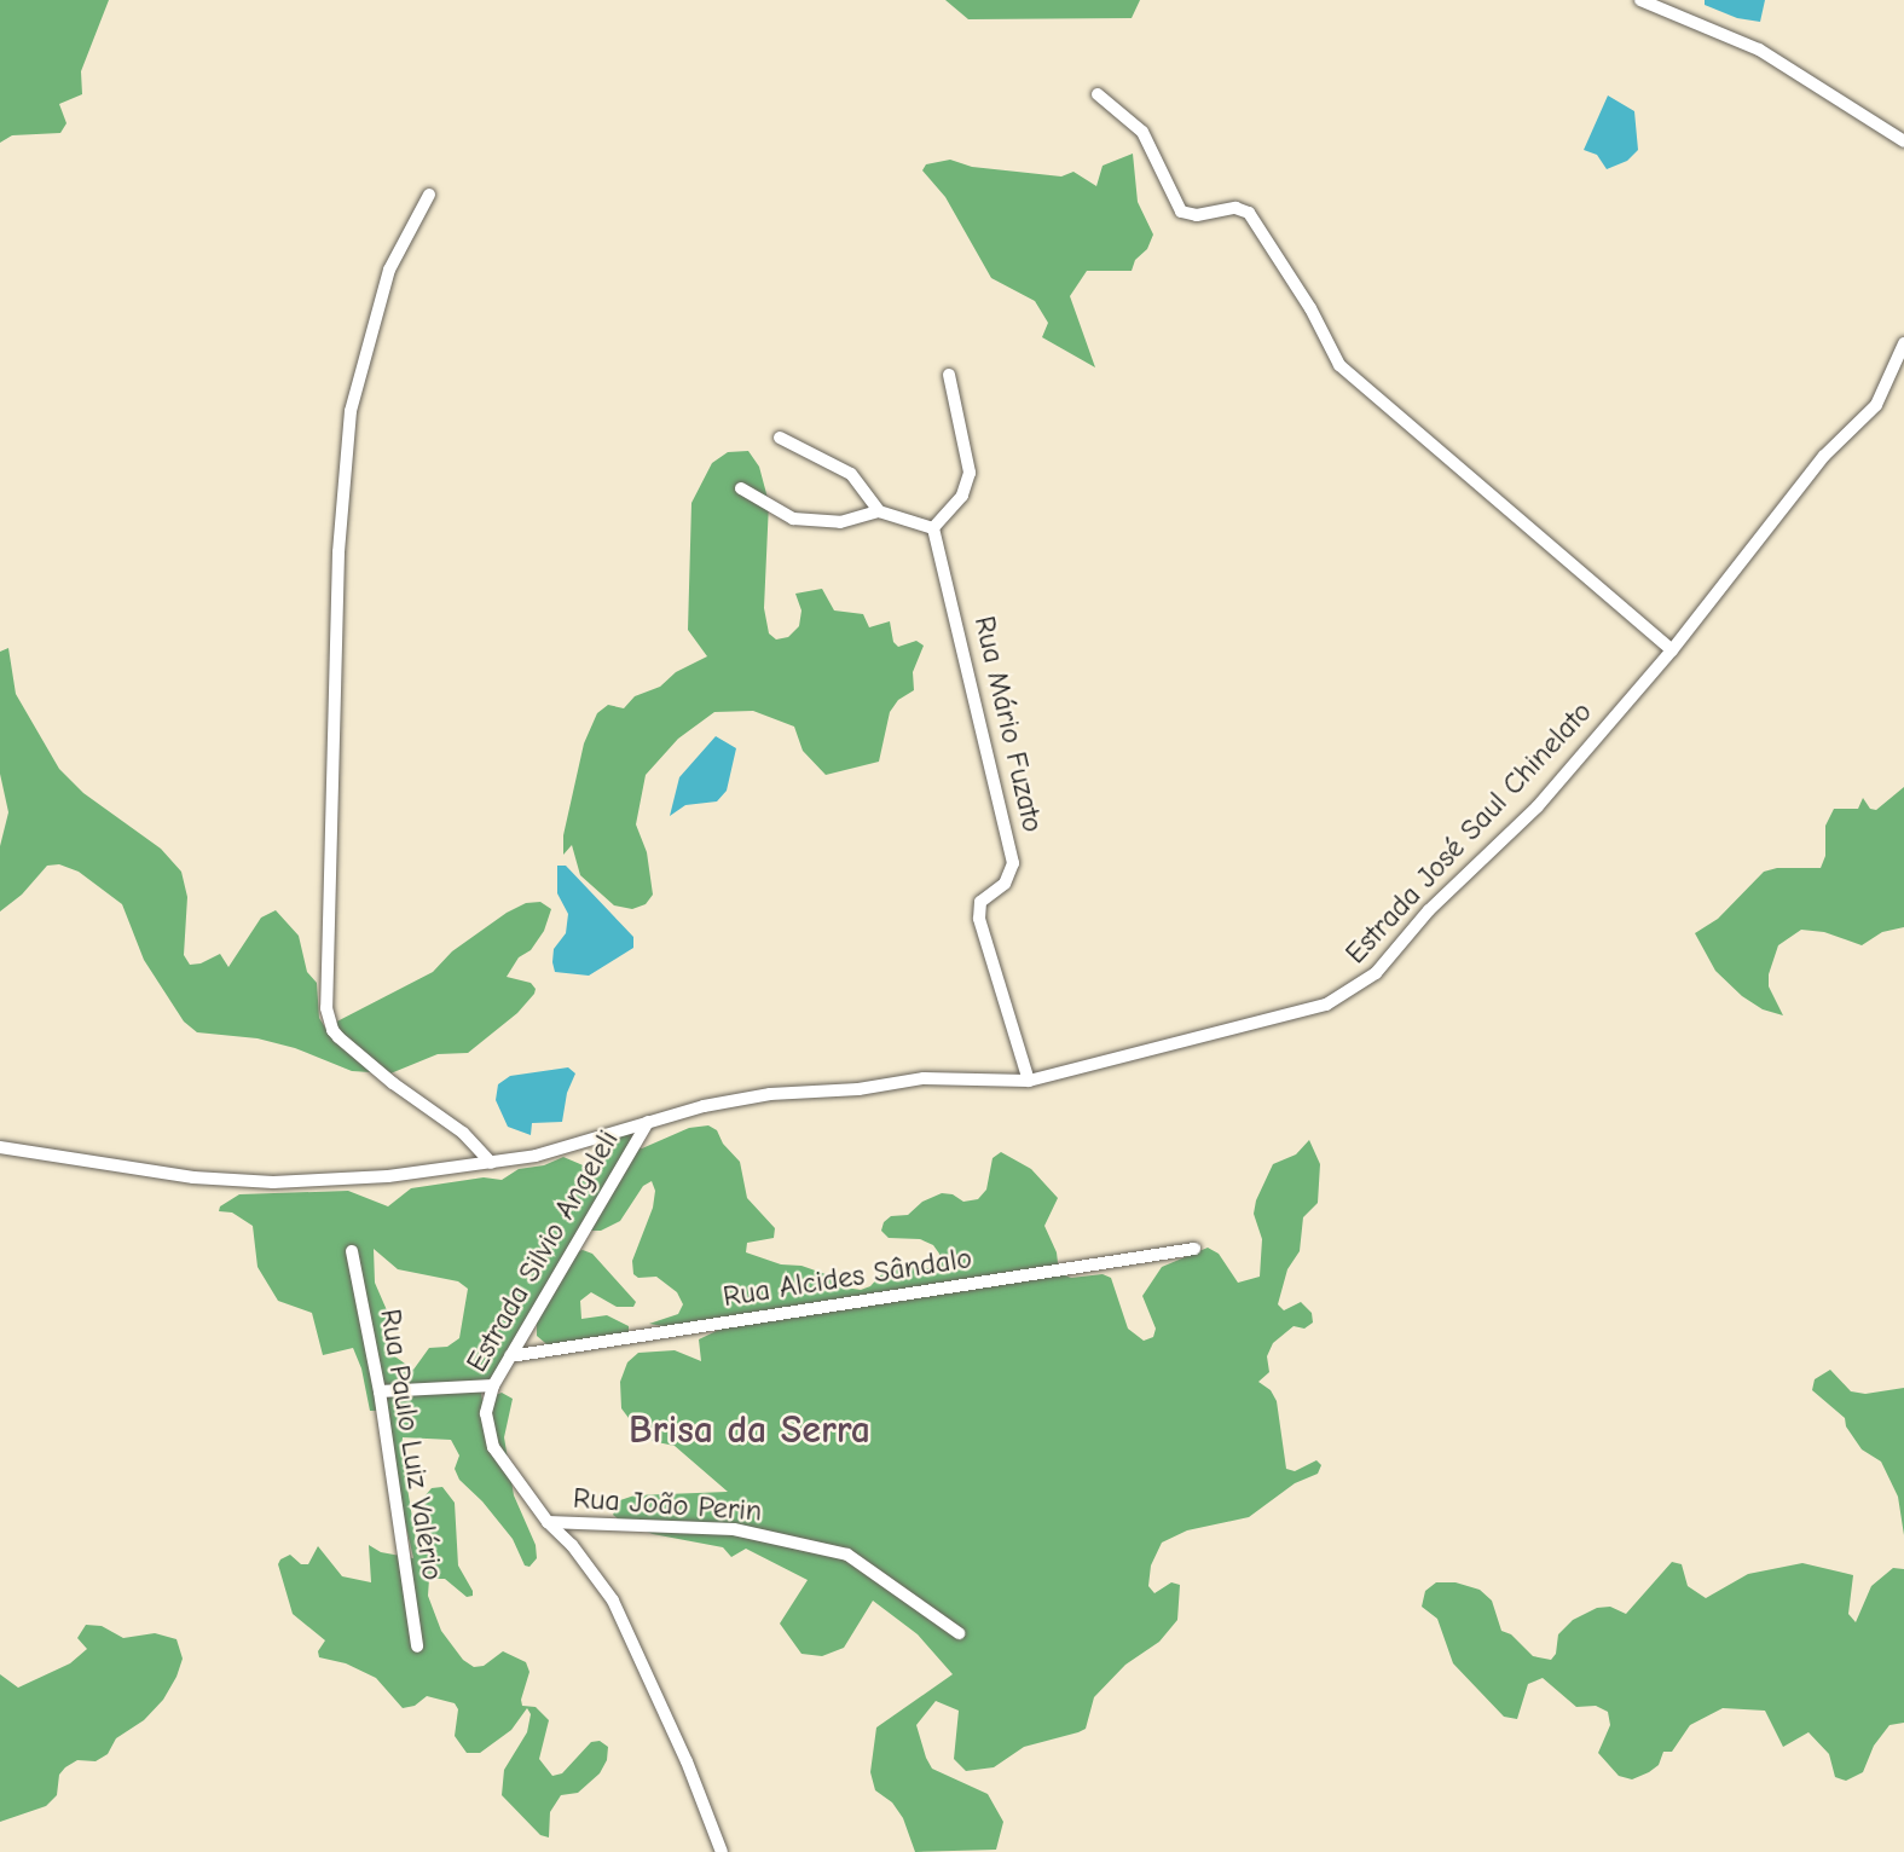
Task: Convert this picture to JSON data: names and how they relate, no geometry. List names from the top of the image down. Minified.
{"streets":{"street":["Rua Mário Fuzato","Estrada José Saul Chinelato","Estrada Silvio Angeleli","Rua Alcides Sândalo","Rua Paulo Luiz Valério","Rua João Perin"]},"crossings":[["Rua Mário Fuzato","Estrada José Saul Chinelato"],["Estrada José Saul Chinelato","Estrada Silvio Angeleli"],["Estrada Silvio Angeleli","Rua Alcides Sândalo"],["Estrada Silvio Angeleli","Rua João Perin"]],"districts":["Brisa da Serra"]}
